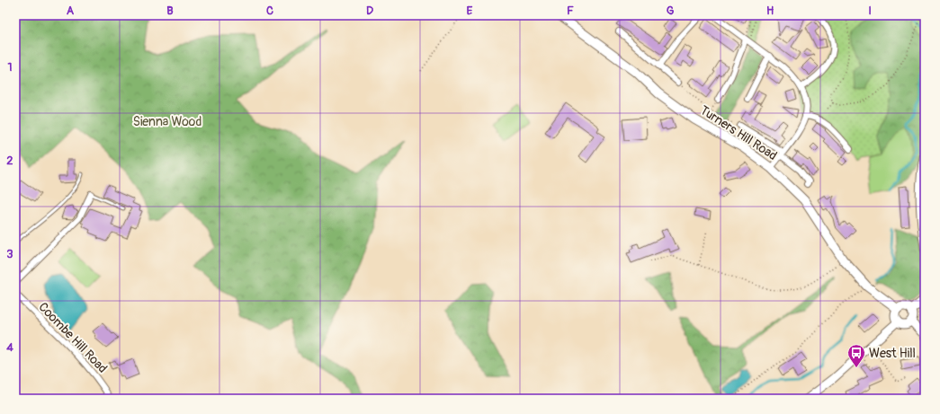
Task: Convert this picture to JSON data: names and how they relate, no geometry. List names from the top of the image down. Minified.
{"streets":{"main road":["Turners Hill Road"],"street":["Coombe Hill Road"]},"parks":["Sienna Wood"],"places":{"bus stop":["West Hill"]},"grid":{"columns":["A","B","C","D","E","F","G","H","I"],"rows":["1","2","3","4"]}}
